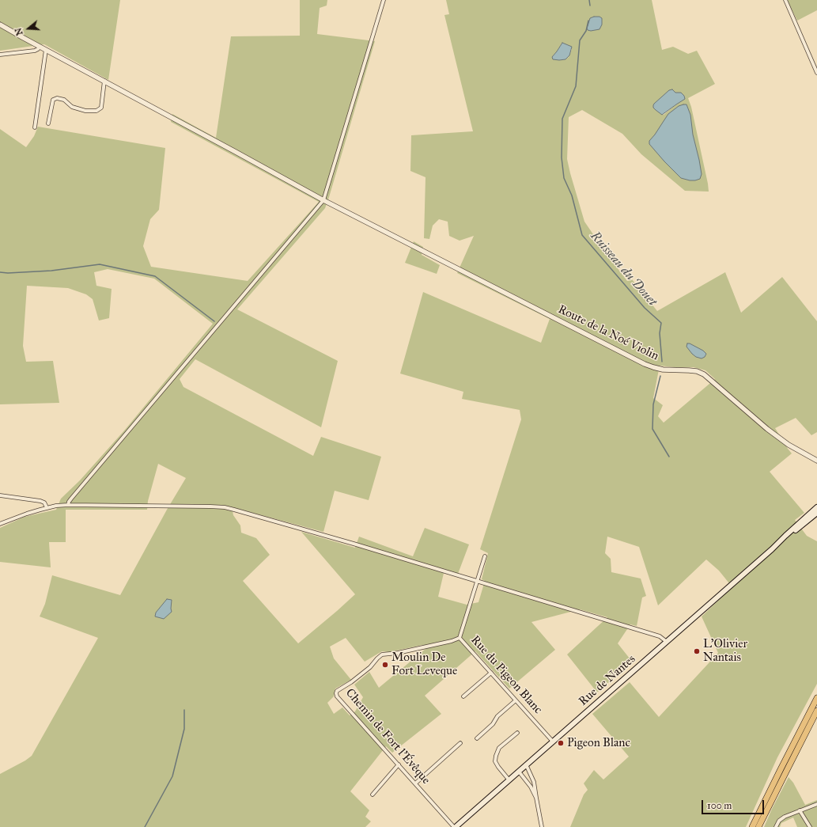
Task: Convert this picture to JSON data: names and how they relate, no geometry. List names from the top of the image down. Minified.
{"streets":{"main road":["Rue de Nantes"],"street":["Route de la Noé Violin","Rue du Pigeon Blanc","Chemin de Fort l'Évêque"]},"crossings":[["Rue du Pigeon Blanc","Rue de Nantes"],["Rue du Pigeon Blanc","Chemin de Fort l'Évêque"],["Rue de Nantes","Chemin de Fort l'Évêque"]],"water":["Ruisseau du Douet"],"places":["L'Olivier Nantais","Moulin De Fort Leveque","Pigeon Blanc"],"scale_bar":"100 m","north":"left"}
